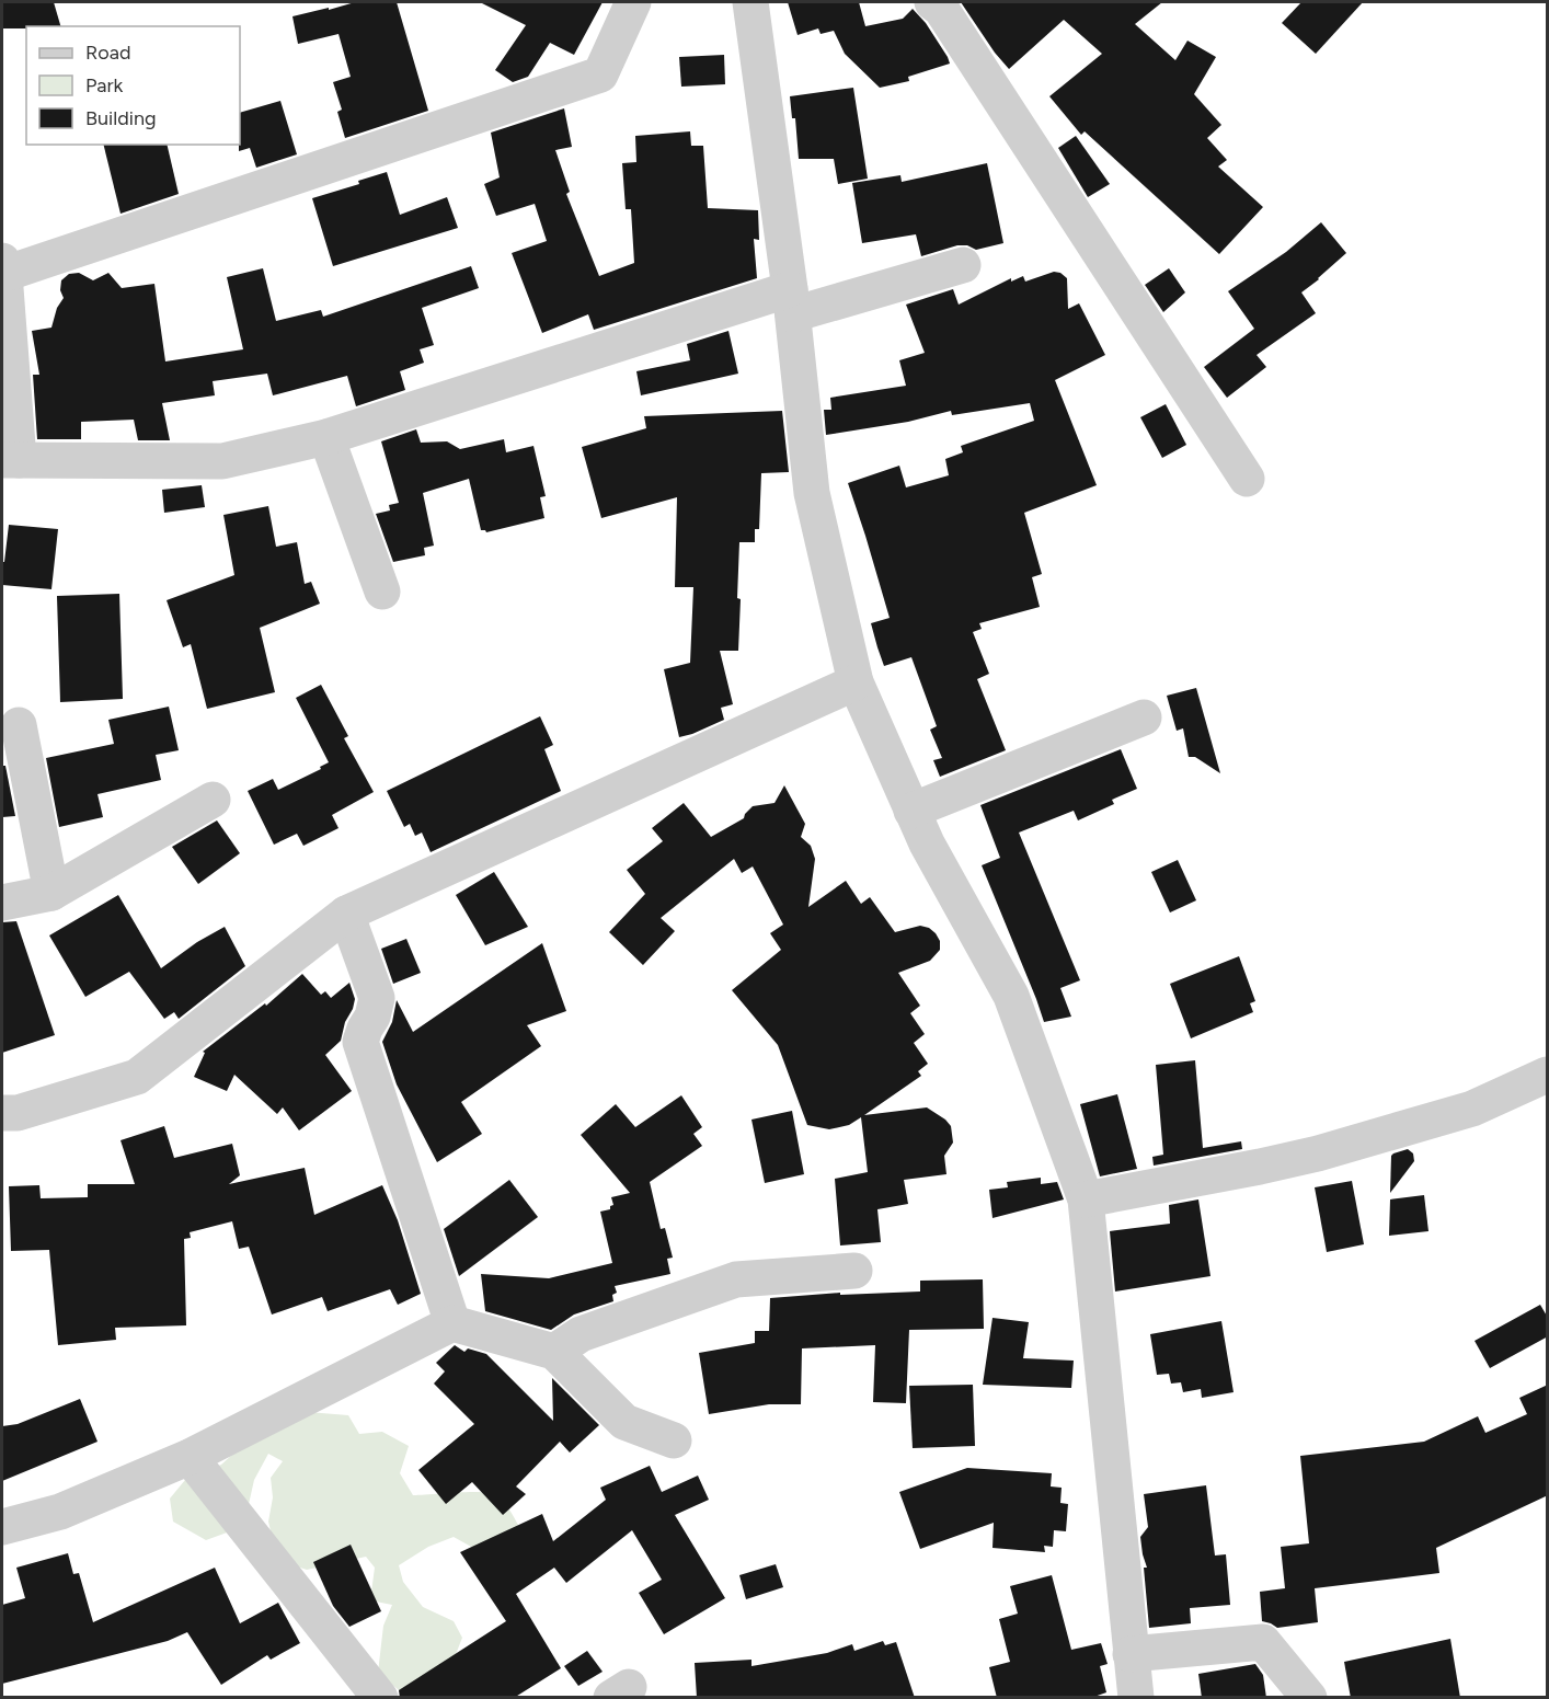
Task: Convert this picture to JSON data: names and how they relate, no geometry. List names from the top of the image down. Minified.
{"legend":["Road","Park","Building"]}
